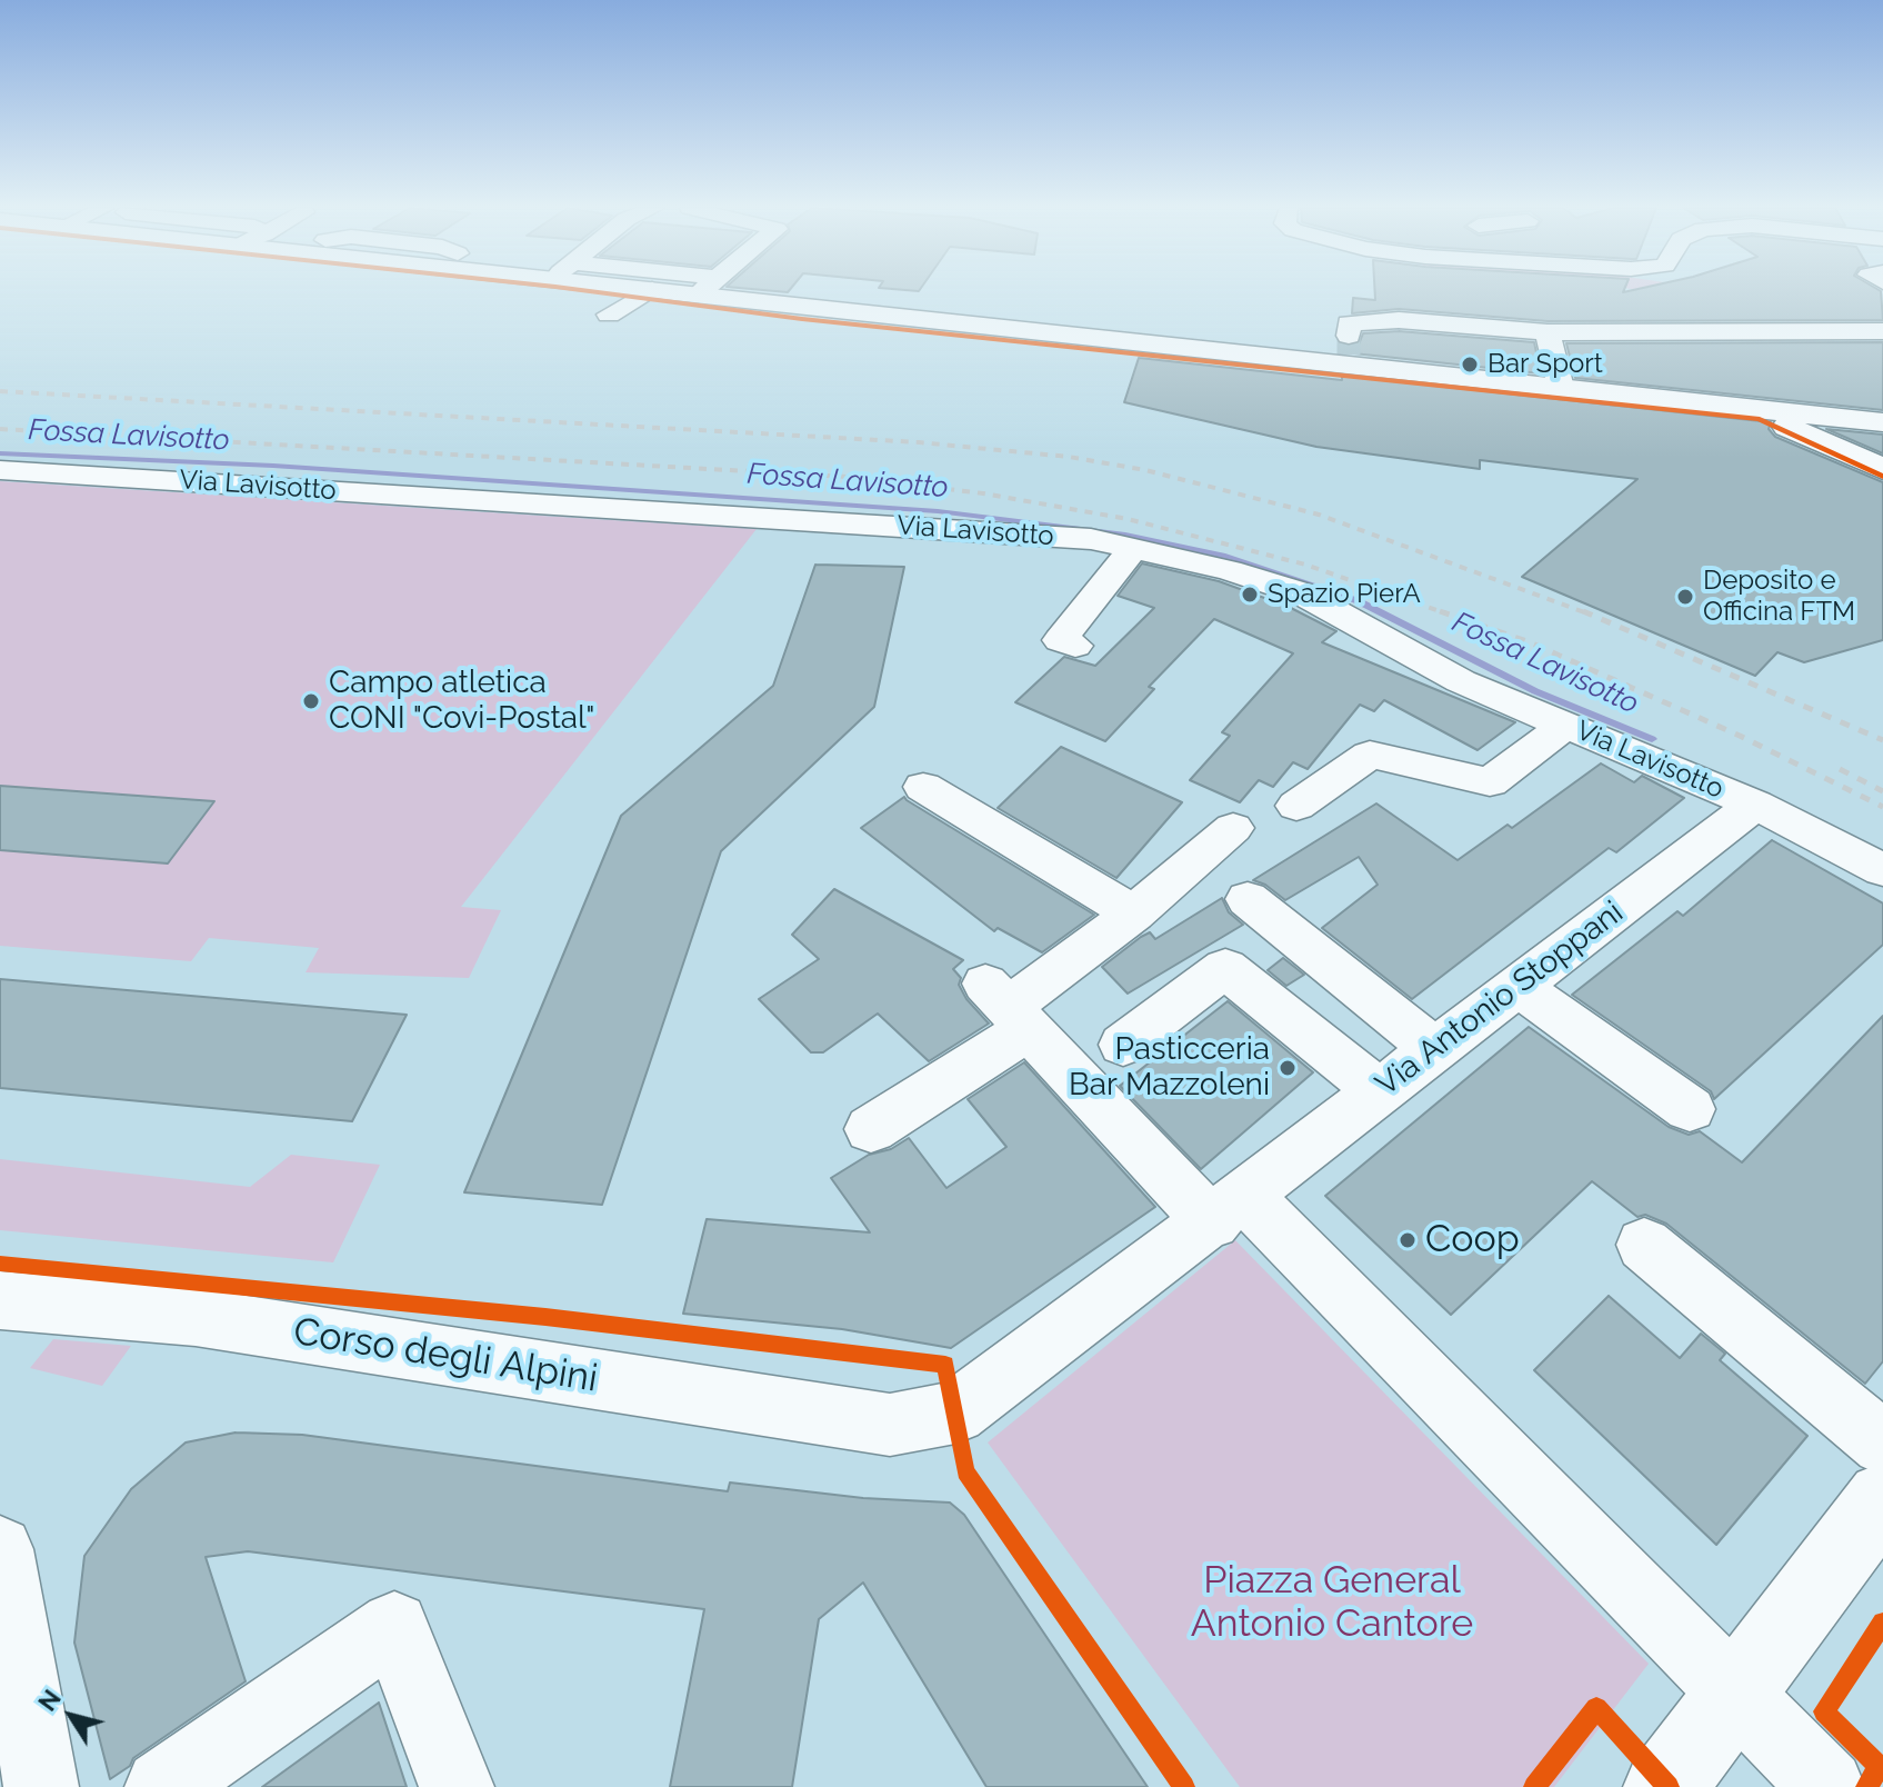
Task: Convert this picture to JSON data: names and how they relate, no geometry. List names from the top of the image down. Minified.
{"streets":{"street":["Via Lavisotto","Via Antonio Stoppani","Corso degli Alpini"]},"crossings":[["Via Lavisotto","Via Antonio Stoppani"],["Via Antonio Stoppani","Corso degli Alpini"]],"water":["Fossa Lavisotto"],"parks":["Piazza General Antonio Cantore"],"places":["Bar Sport","Spazio PierA","Deposito e Officina FTM","Campo atletica CONI \"Covi-Postal\"","Pasticceria Bar Mazzoleni","Coop"],"north":"top left"}
